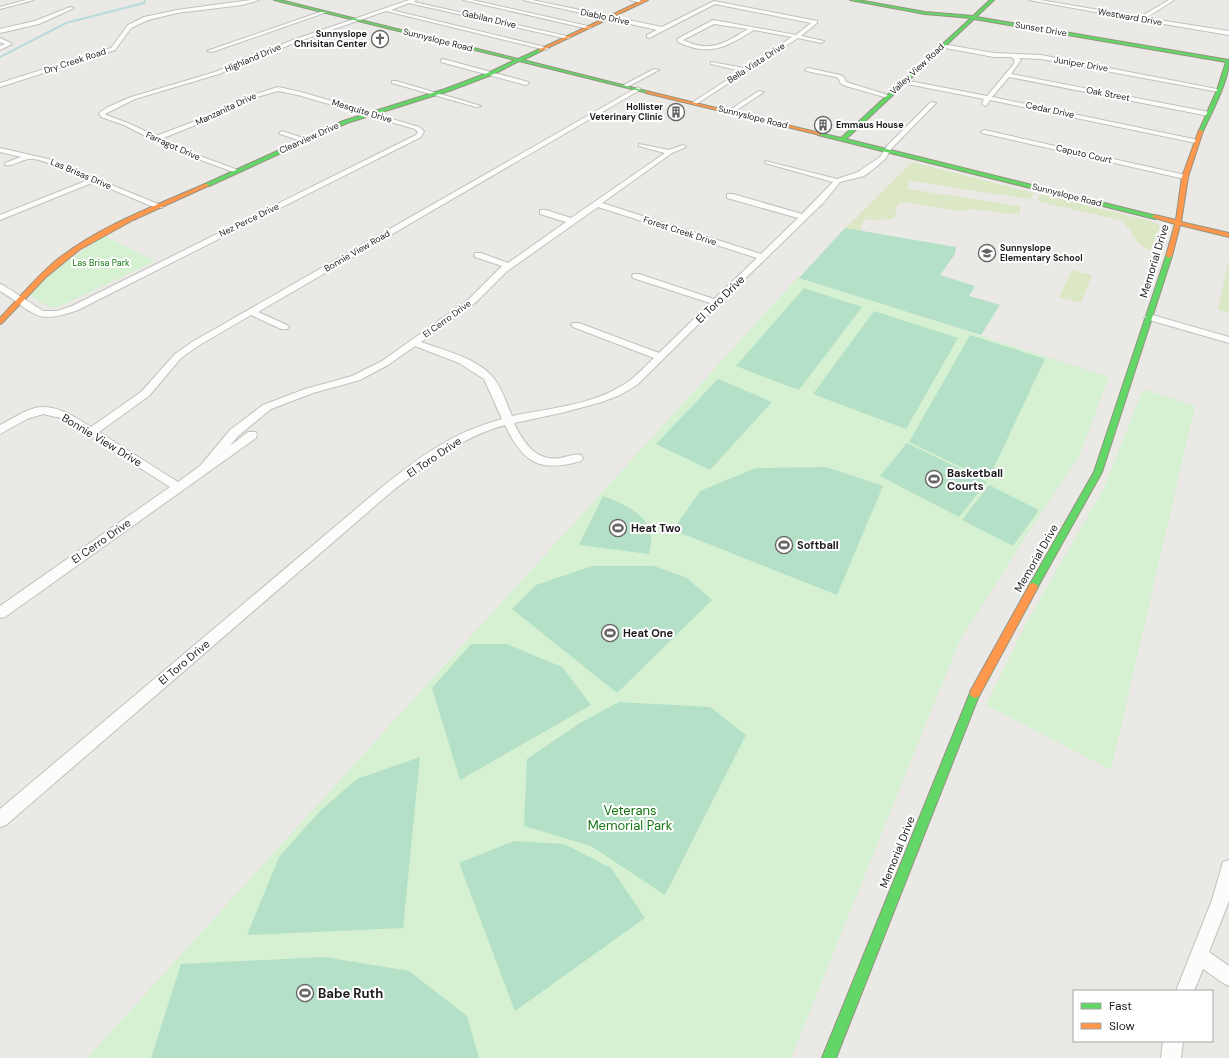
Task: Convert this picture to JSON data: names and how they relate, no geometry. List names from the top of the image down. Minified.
{"streets":{"street":["Diablo Drive","Westward Drive","Gabilan Drive","Sunset Drive","Sunnyslope Road","Highland Drive","Dry Creek Road","Bella Vista Drive","Juniper Drive","Valley View Road","Oak Street","Manzanita Drive","Cedar Drive","Mesquite Drive","Clearview Drive","Farragot Drive","Caputo Court","Las Brisas Drive","Nez Perce Drive","Forest Creek Drive","Bonnie View Road","Memorial Drive","El Toro Drive","El Cerro Drive","Bonnie View Drive"]},"crossings":[["Diablo Drive","Bella Vista Drive"],["Diablo Drive","Clearview Drive"],["Gabilan Drive","Highland Drive"],["Gabilan Drive","Clearview Drive"],["Sunset Drive","Valley View Road"],["Sunset Drive","Memorial Drive"],["Sunnyslope Road","Highland Drive"],["Sunnyslope Road","Bella Vista Drive"],["Sunnyslope Road","Valley View Road"],["Sunnyslope Road","Clearview Drive"],["Sunnyslope Road","Bonnie View Road"],["Sunnyslope Road","Memorial Drive"],["Highland Drive","Farragot Drive"],["Juniper Drive","Valley View Road"],["Juniper Drive","Memorial Drive"],["Valley View Road","Cedar Drive"],["Oak Street","Memorial Drive"],["Manzanita Drive","Mesquite Drive"],["Manzanita Drive","Farragot Drive"],["Cedar Drive","Memorial Drive"],["Mesquite Drive","Clearview Drive"],["Mesquite Drive","Nez Perce Drive"],["Clearview Drive","Farragot Drive"],["Clearview Drive","Las Brisas Drive"],["Clearview Drive","Nez Perce Drive"],["Caputo Court","Memorial Drive"],["Forest Creek Drive","El Toro Drive"],["Forest Creek Drive","El Cerro Drive"],["Bonnie View Road","Bonnie View Drive"],["El Cerro Drive","Bonnie View Drive"]],"parks":["Las Brisa Park","Veterans Memorial Park"],"places":{"church":["Sunnyslope Chrisitan Center"],"building":["Hollister Veterinary Clinic","Emmaus House"],"school or university":["Sunnyslope Elementary School"],"sports":["Basketball Courts","Heat Two","Softball","Heat One","Babe Ruth"]},"legend":["Fast","Slow"]}
